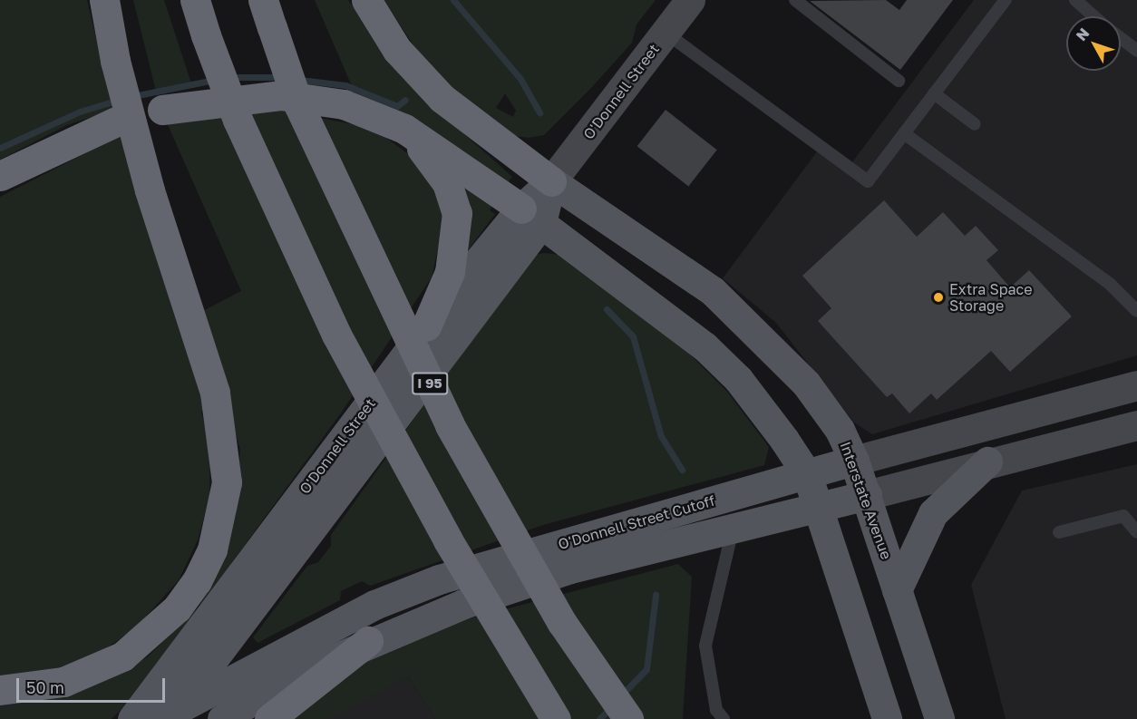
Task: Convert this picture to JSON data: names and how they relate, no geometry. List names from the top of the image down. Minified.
{"streets":{"highway":["I 95"],"main road":["O'Donnell Street","Interstate Avenue","O'Donnell Street Cutoff"]},"crossings":[["O'Donnell Street","Interstate Avenue"],["O'Donnell Street","O'Donnell Street Cutoff"],["Interstate Avenue","O'Donnell Street Cutoff"]],"places":["Extra Space Storage"],"scale_bar":"50 m","north":"top left"}
